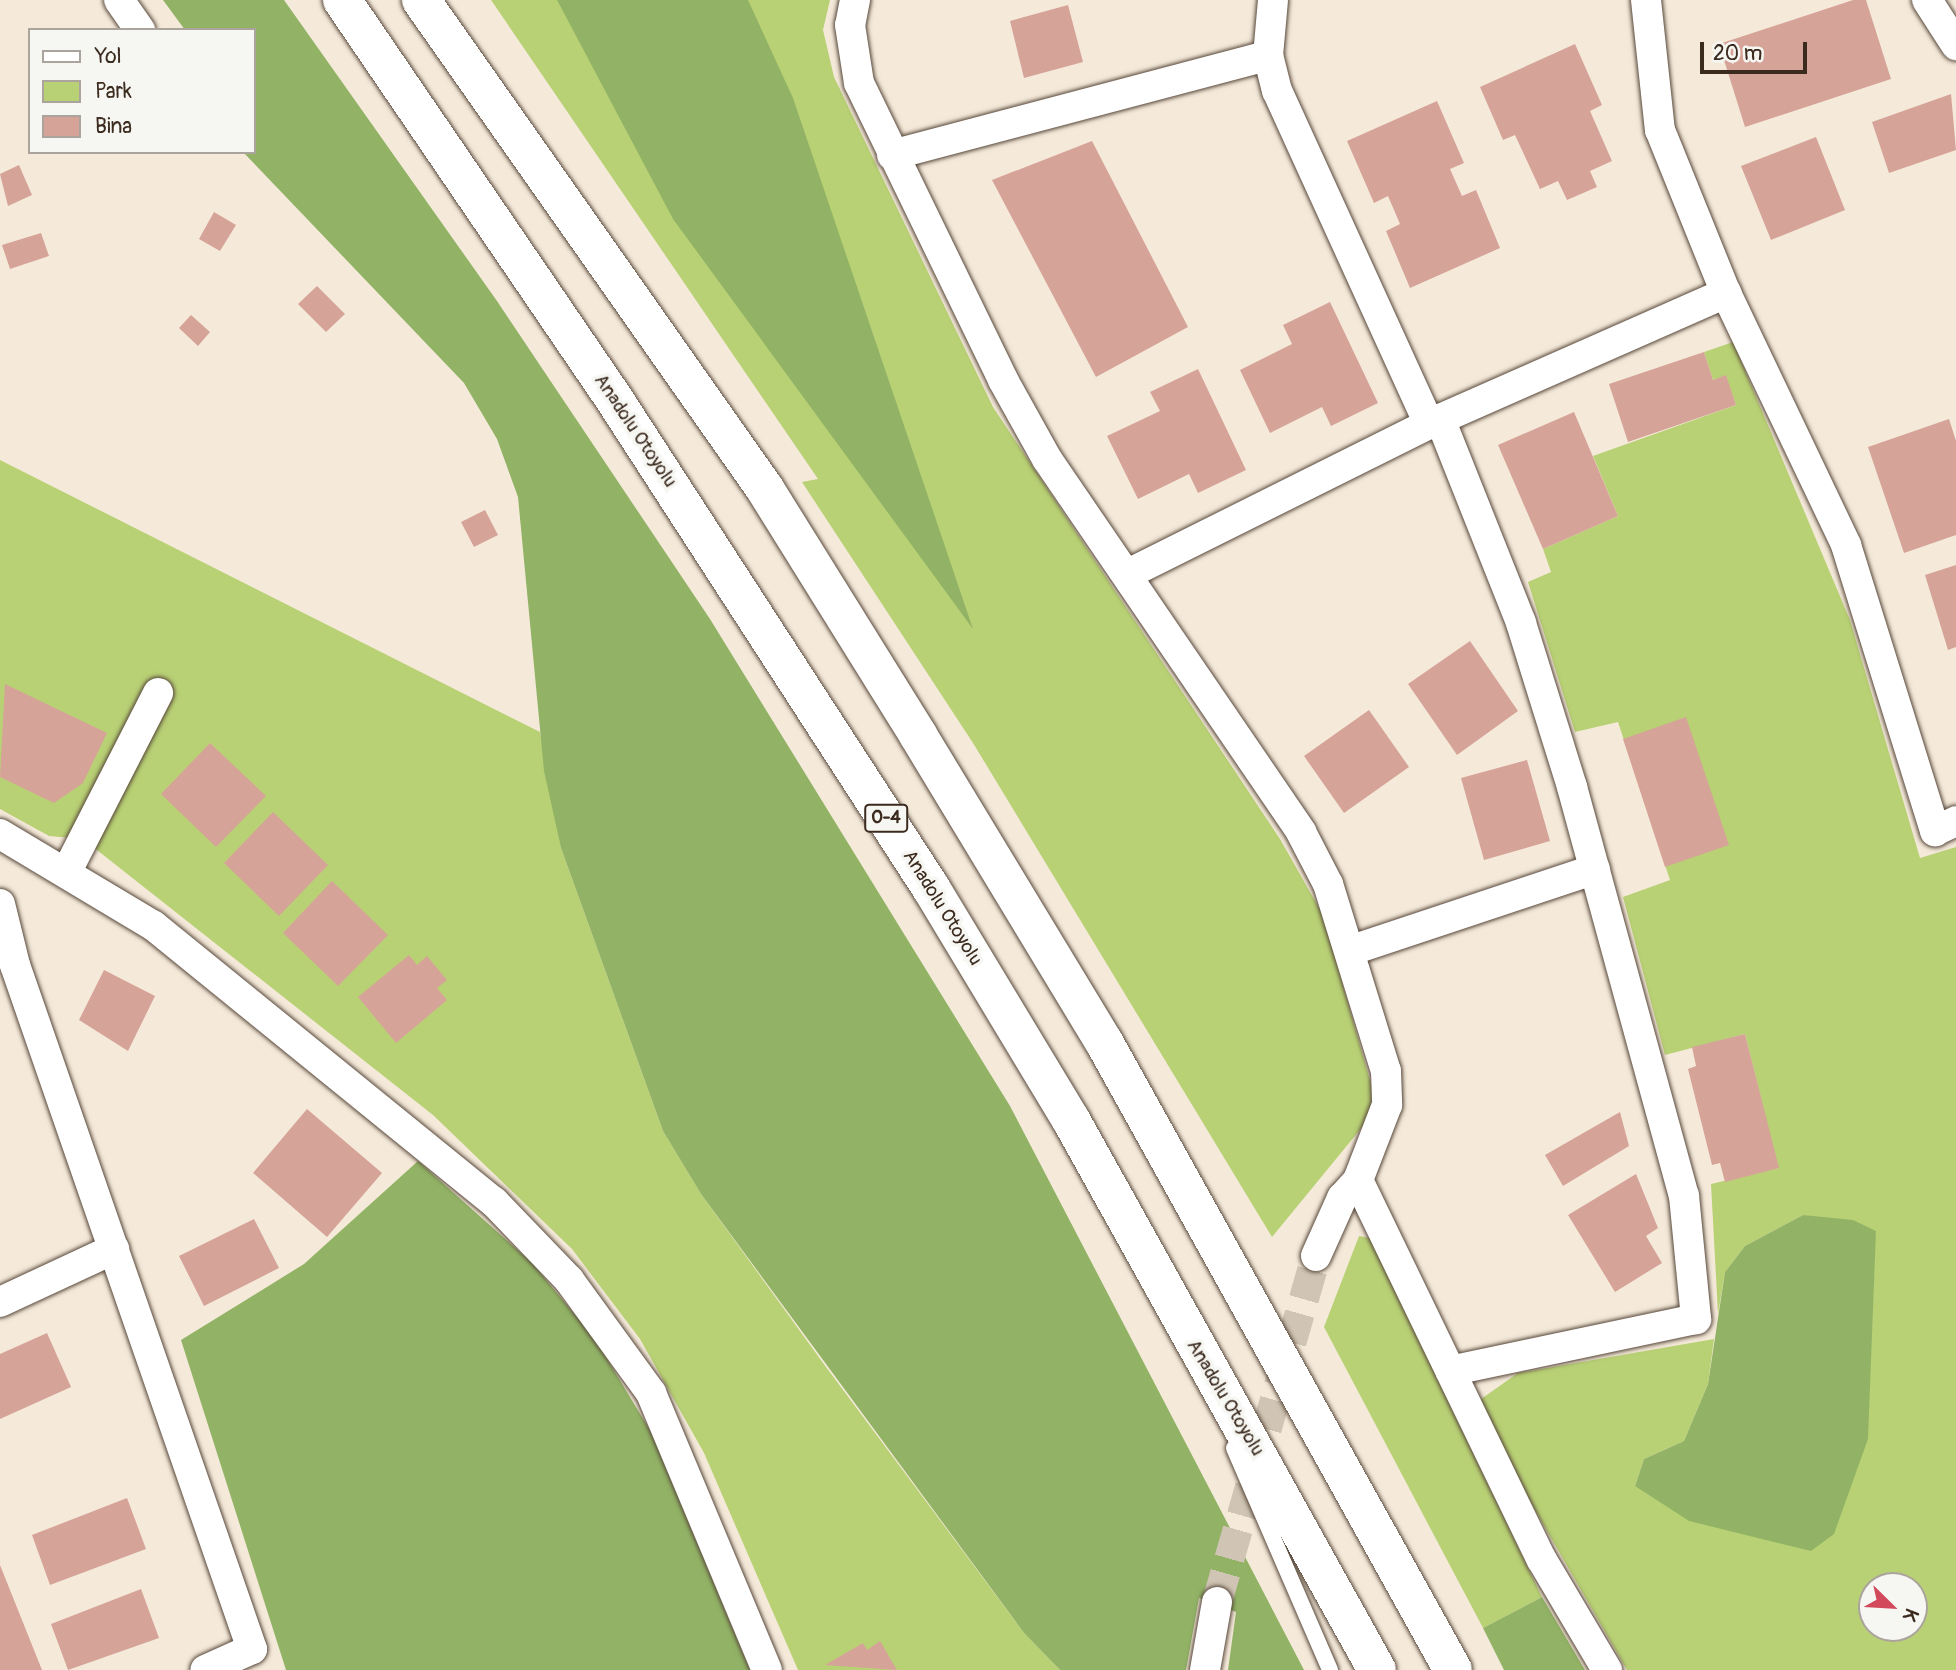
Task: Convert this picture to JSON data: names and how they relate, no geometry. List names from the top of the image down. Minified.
{"streets":{"highway":["Anadolu Otoyolu","O-4"]},"legend":["Yol","Park","Bina"],"scale_bar":"20 m","north":"bottom right"}
